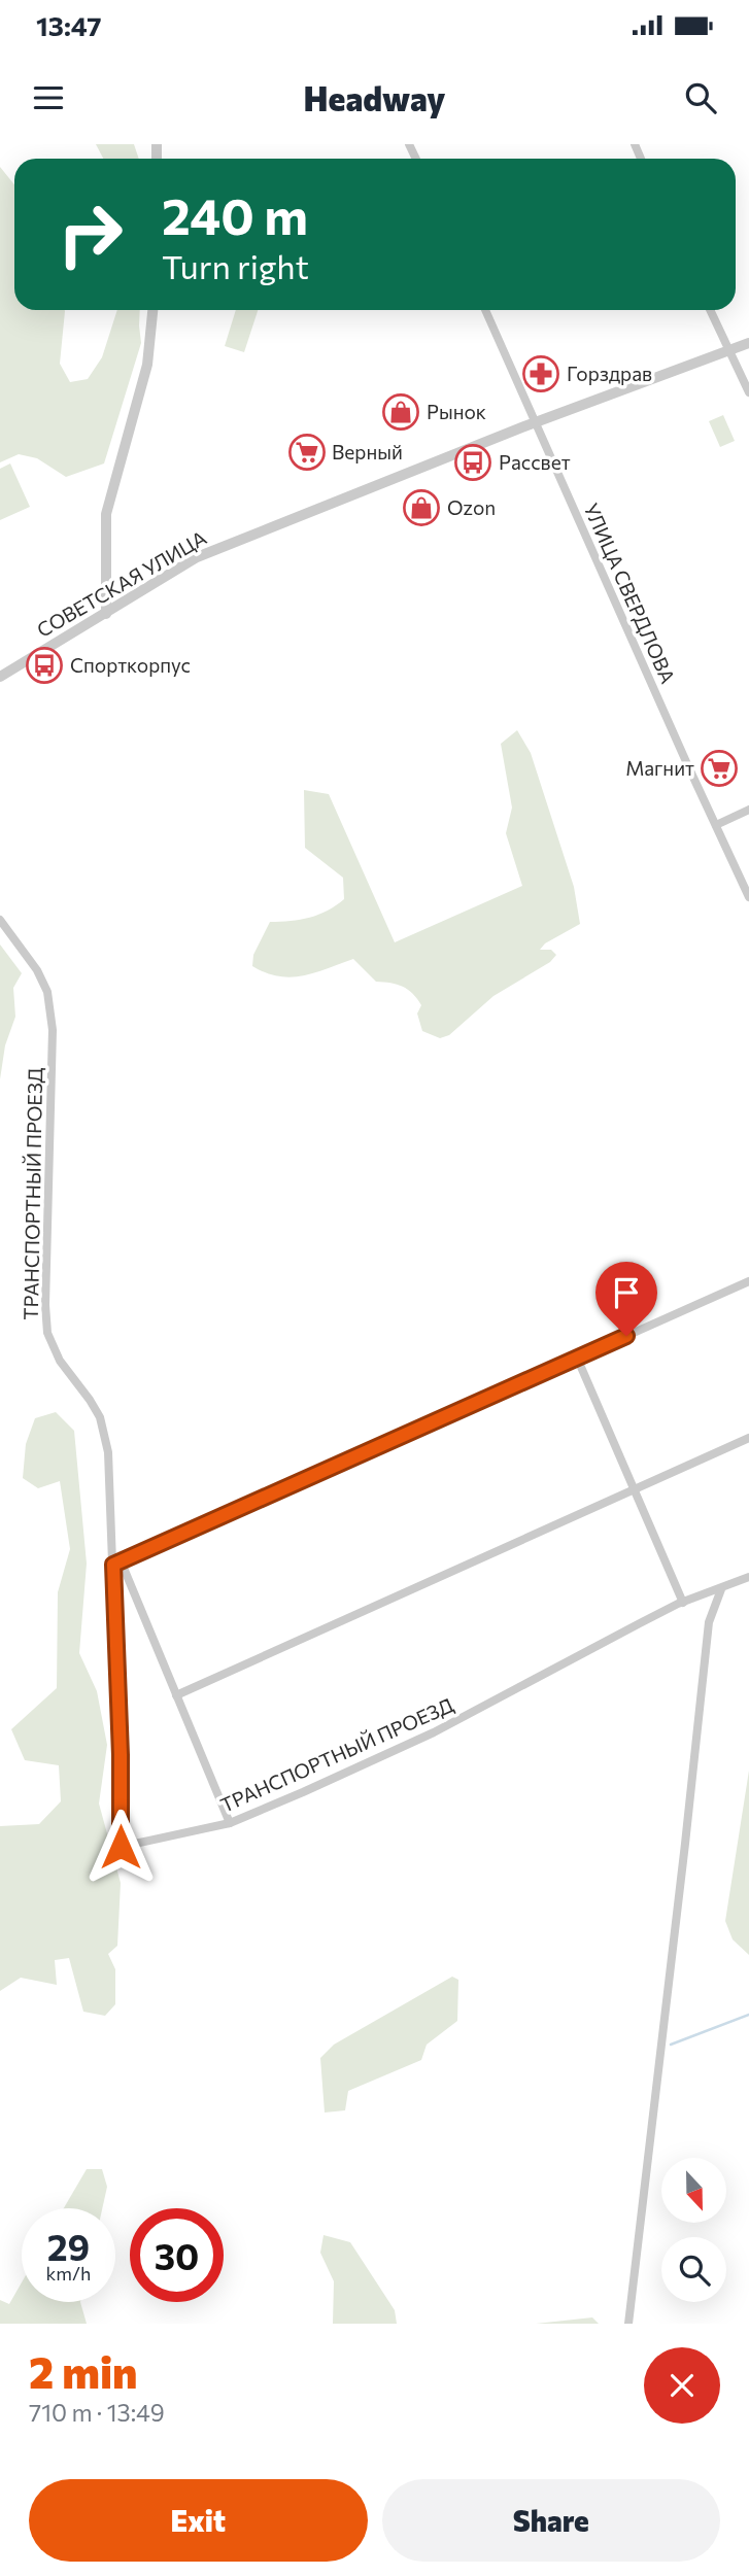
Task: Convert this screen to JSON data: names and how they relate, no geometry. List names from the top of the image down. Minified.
{"streets":{"street":["СОВЕТСКАЯ УЛИЦА","УЛИЦА СВЕРДЛОВА","ТРАНСПОРТНЫЙ ПРОЕЗД"]},"crossings":[["СОВЕТСКАЯ УЛИЦА","УЛИЦА СВЕРДЛОВА"]],"places":{"pharmacy":["Горздрав"],"shop":["Рынок","Ozon"],"supermarket":["Верный","Магнит"],"bus stop":["Рассвет","Спорткорпус"]},"north":"bottom","page":{"status":"13:47","header":"Headway","turn":["240 m","Turn right"],"speed":"29 km/h","limit":"30","heading":["2 min","710 m · 13:49"],"buttons":["Exit","Share"]}}
